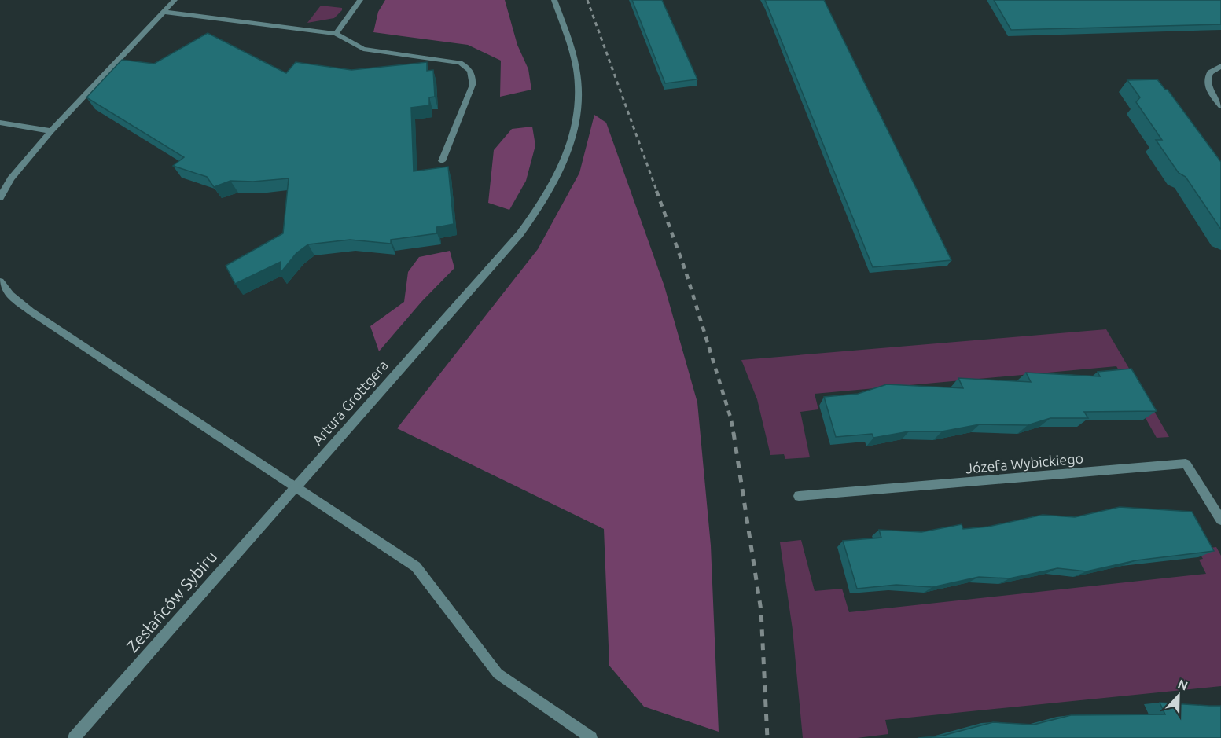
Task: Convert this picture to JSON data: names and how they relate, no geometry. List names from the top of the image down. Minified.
{"streets":{"street":["Artura Grottgera","Józefa Wybickiego","Zesłańców Sybiru"]},"crossings":[["Artura Grottgera","Zesłańców Sybiru"]],"north":"top"}
